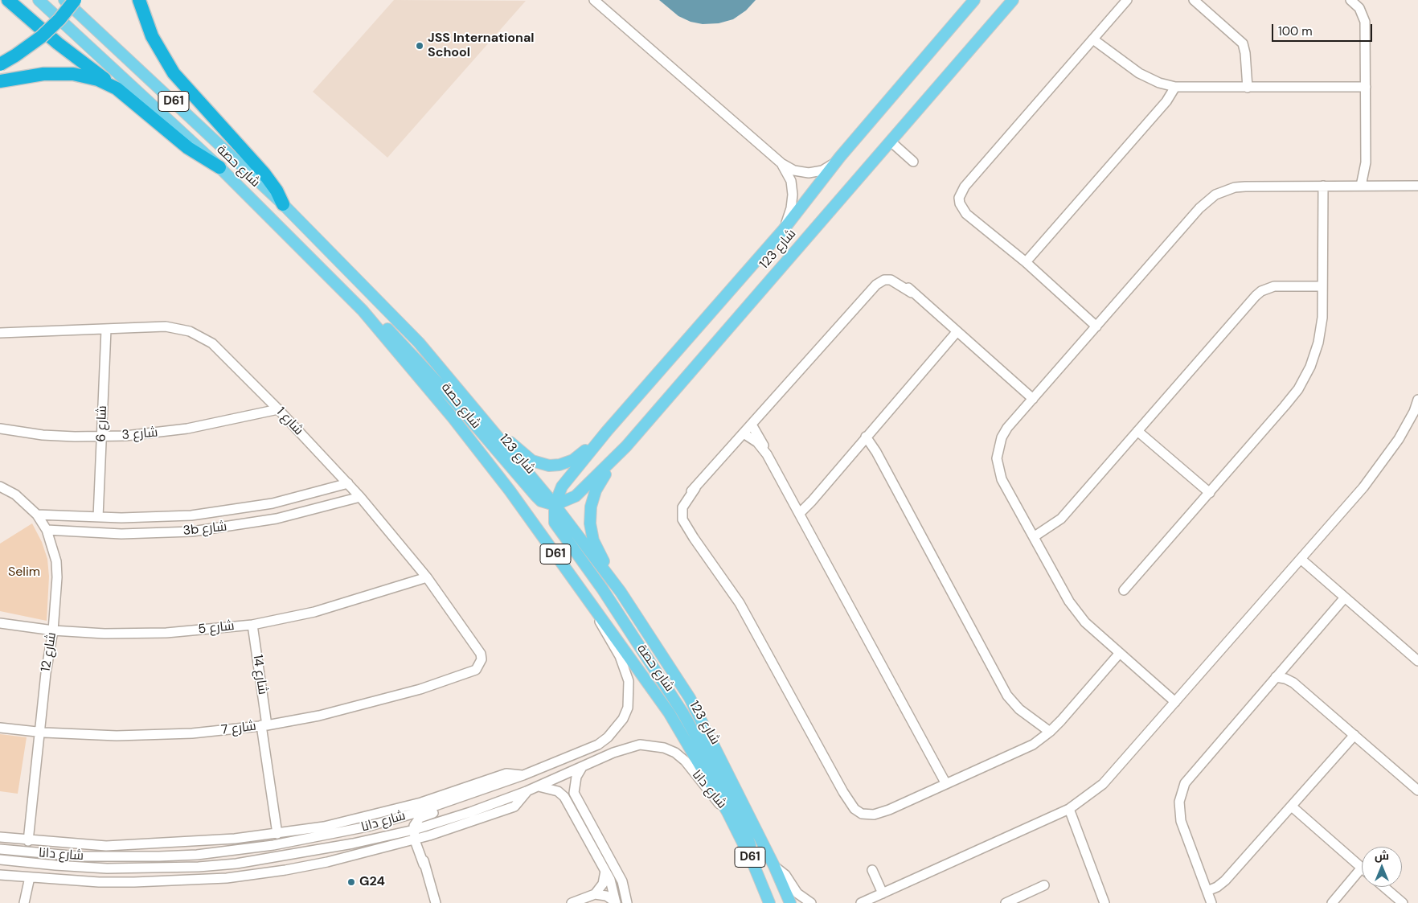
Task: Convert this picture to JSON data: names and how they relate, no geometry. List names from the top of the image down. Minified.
{"streets":{"main road":["D61","شارع حصة","شارع 123"],"street":["شارع 1","شارع 6","شارع 3","3b شارع","شارع 5","شارع 12","شارع 14","شارع 7","شارع دانا"]},"crossings":[["شارع حصة","شارع 123"],["شارع حصة","شارع دانا"],["شارع 1","شارع 6"],["شارع 1","شارع 3"],["شارع 1","3b شارع"],["شارع 1","شارع 5"],["شارع 1","شارع 7"],["شارع 6","شارع 3"],["شارع 6","3b شارع"],["3b شارع","شارع 12"],["شارع 5","شارع 12"],["شارع 5","شارع 14"],["شارع 12","شارع 7"],["شارع 14","شارع 7"]],"parks":["Selim"],"places":["JSS International School","G24"],"scale_bar":"100 m","north":"top"}
